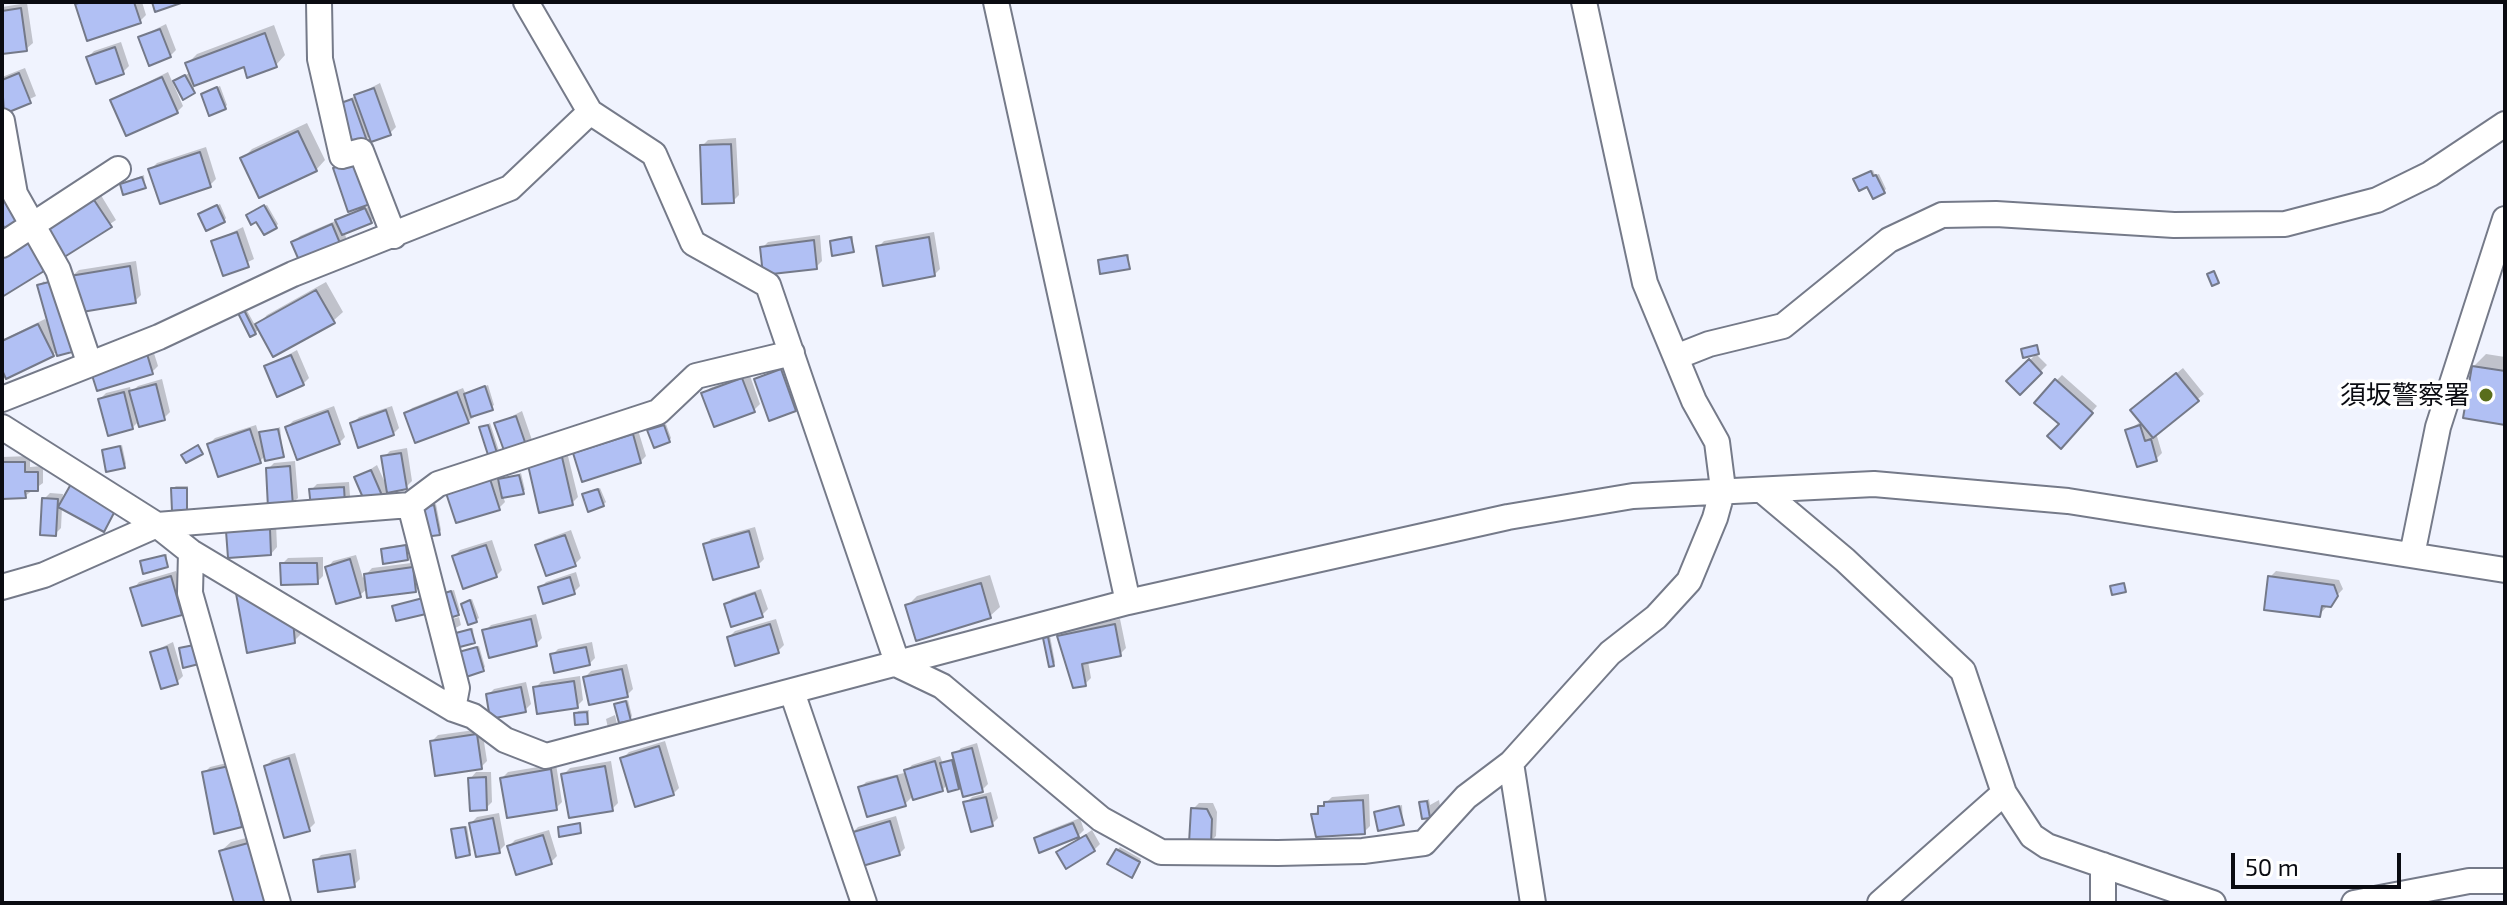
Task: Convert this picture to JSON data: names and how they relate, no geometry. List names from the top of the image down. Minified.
{"places":["須坂警察署"],"scale_bar":"50 m"}
